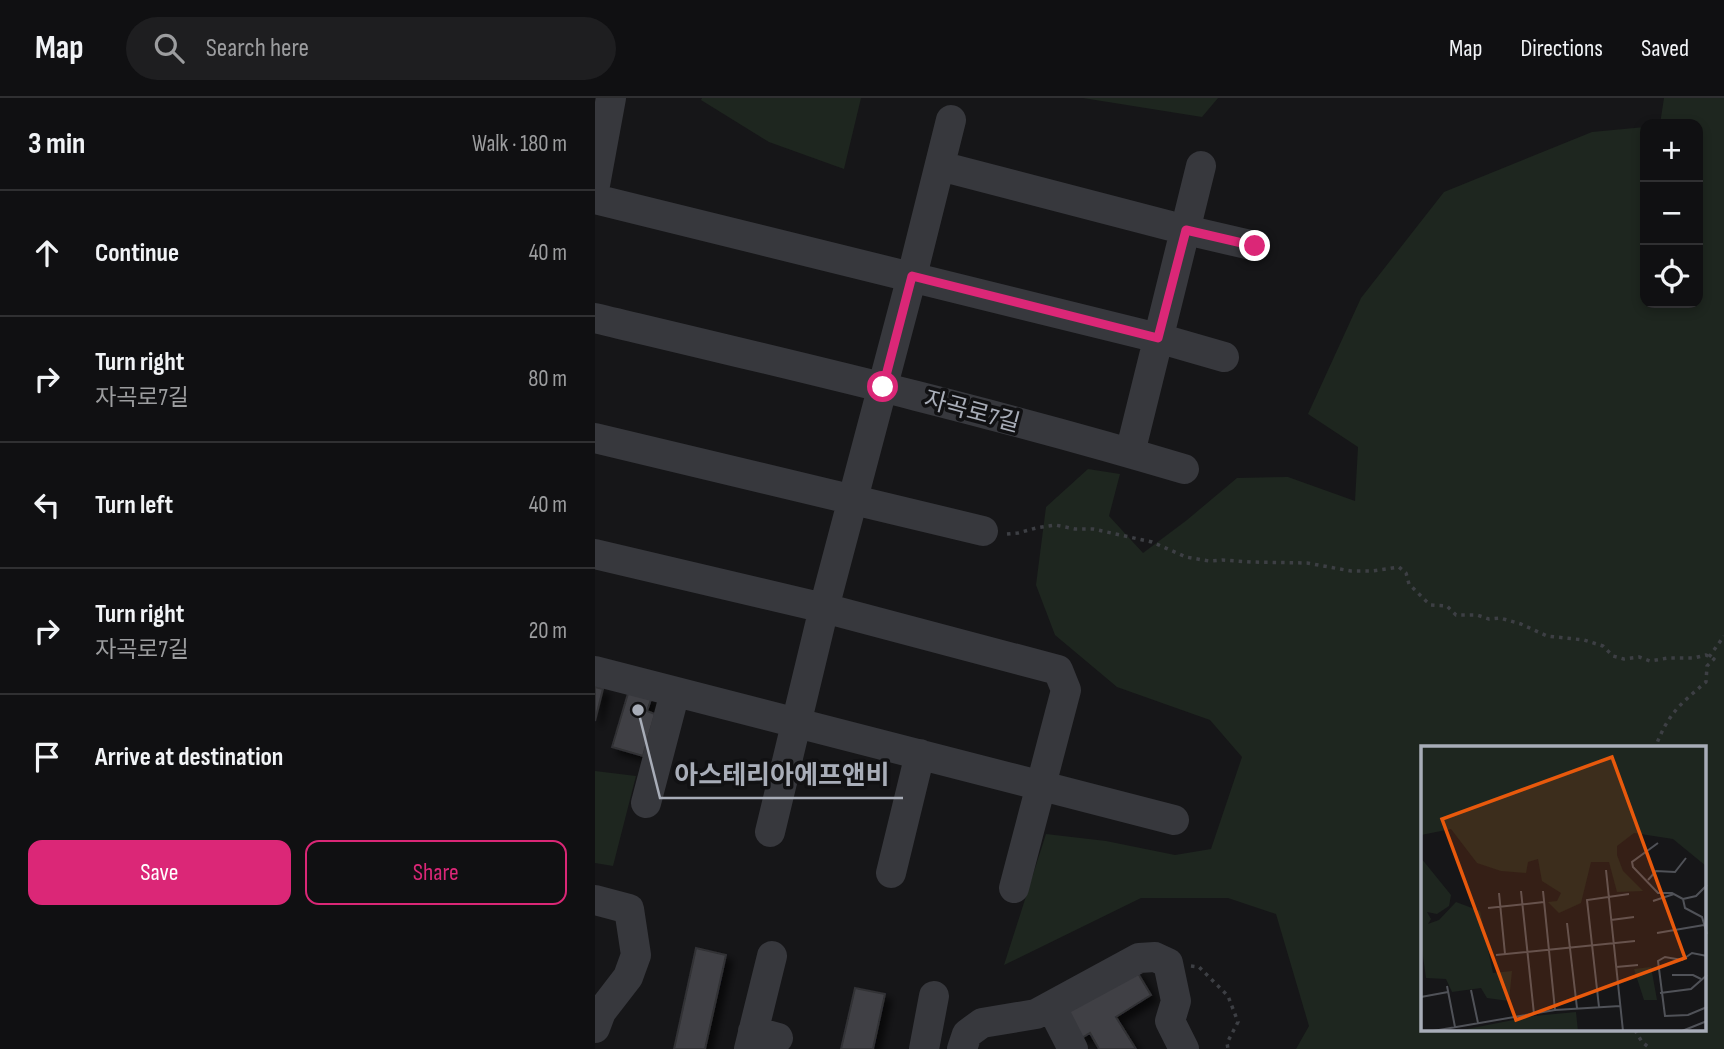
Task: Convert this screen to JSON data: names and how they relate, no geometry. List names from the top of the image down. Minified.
{"streets":{"street":["자곡로7길"]},"places":["아스테리아에프앤비"],"page":{"header":"Map","search":"Search here","nav":["Map","Directions","Saved"],"heading":["3 min","Walk · 180 m"],"map_buttons":["+","−"],"list":[["Continue","40 m"],["Turn right","자곡로7길","80 m"],["Turn left","40 m"],["Turn right","자곡로7길","20 m"],"Arrive at destination"],"buttons":["Save","Share"]}}
